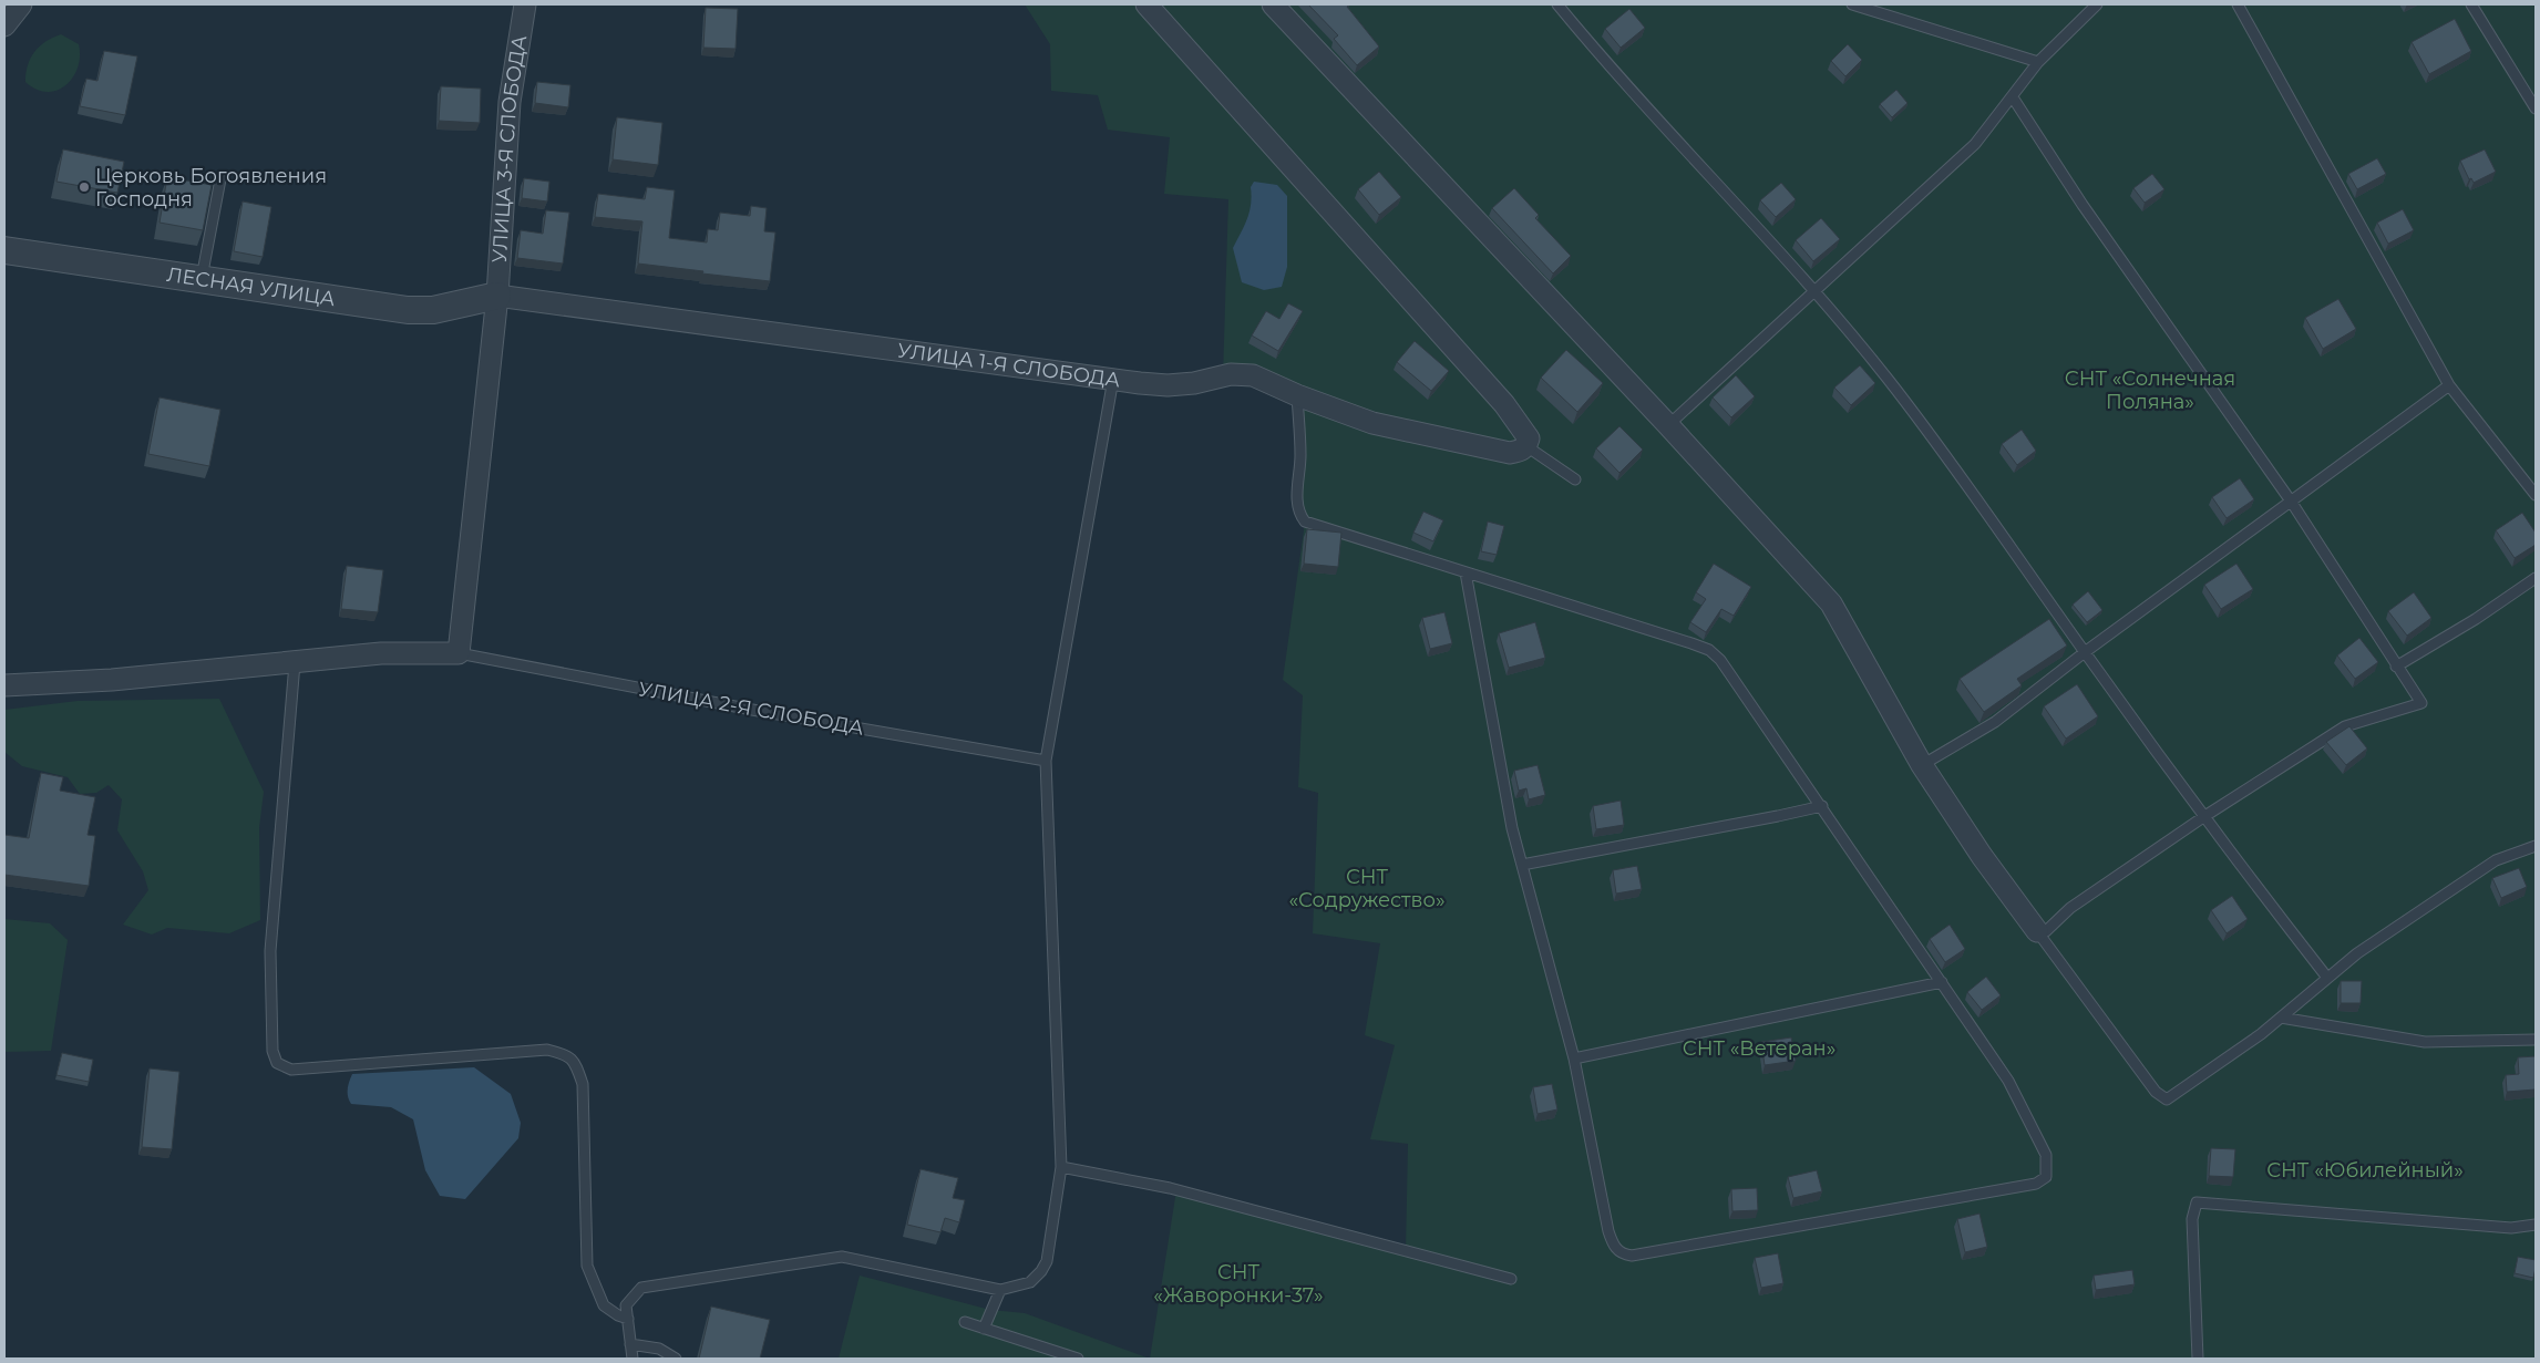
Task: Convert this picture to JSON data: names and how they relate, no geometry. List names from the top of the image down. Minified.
{"streets":{"street":["УЛИЦА 3-Я СЛОБОДА","ЛЕСНАЯ УЛИЦА","УЛИЦА 1-Я СЛОБОДА"],"lane":["УЛИЦА 2-Я СЛОБОДА"]},"crossings":[["УЛИЦА 3-Я СЛОБОДА","ЛЕСНАЯ УЛИЦА"],["УЛИЦА 3-Я СЛОБОДА","УЛИЦА 1-Я СЛОБОДА"],["УЛИЦА 3-Я СЛОБОДА","УЛИЦА 2-Я СЛОБОДА"],["ЛЕСНАЯ УЛИЦА","УЛИЦА 1-Я СЛОБОДА"]],"parks":["СНТ «Солнечная Поляна»","СНТ «Содружество»","СНТ «Ветеран»","СНТ «Юбилейный»","СНТ «Жаворонки-37»"],"places":["Церковь Богоявления Господня"]}
